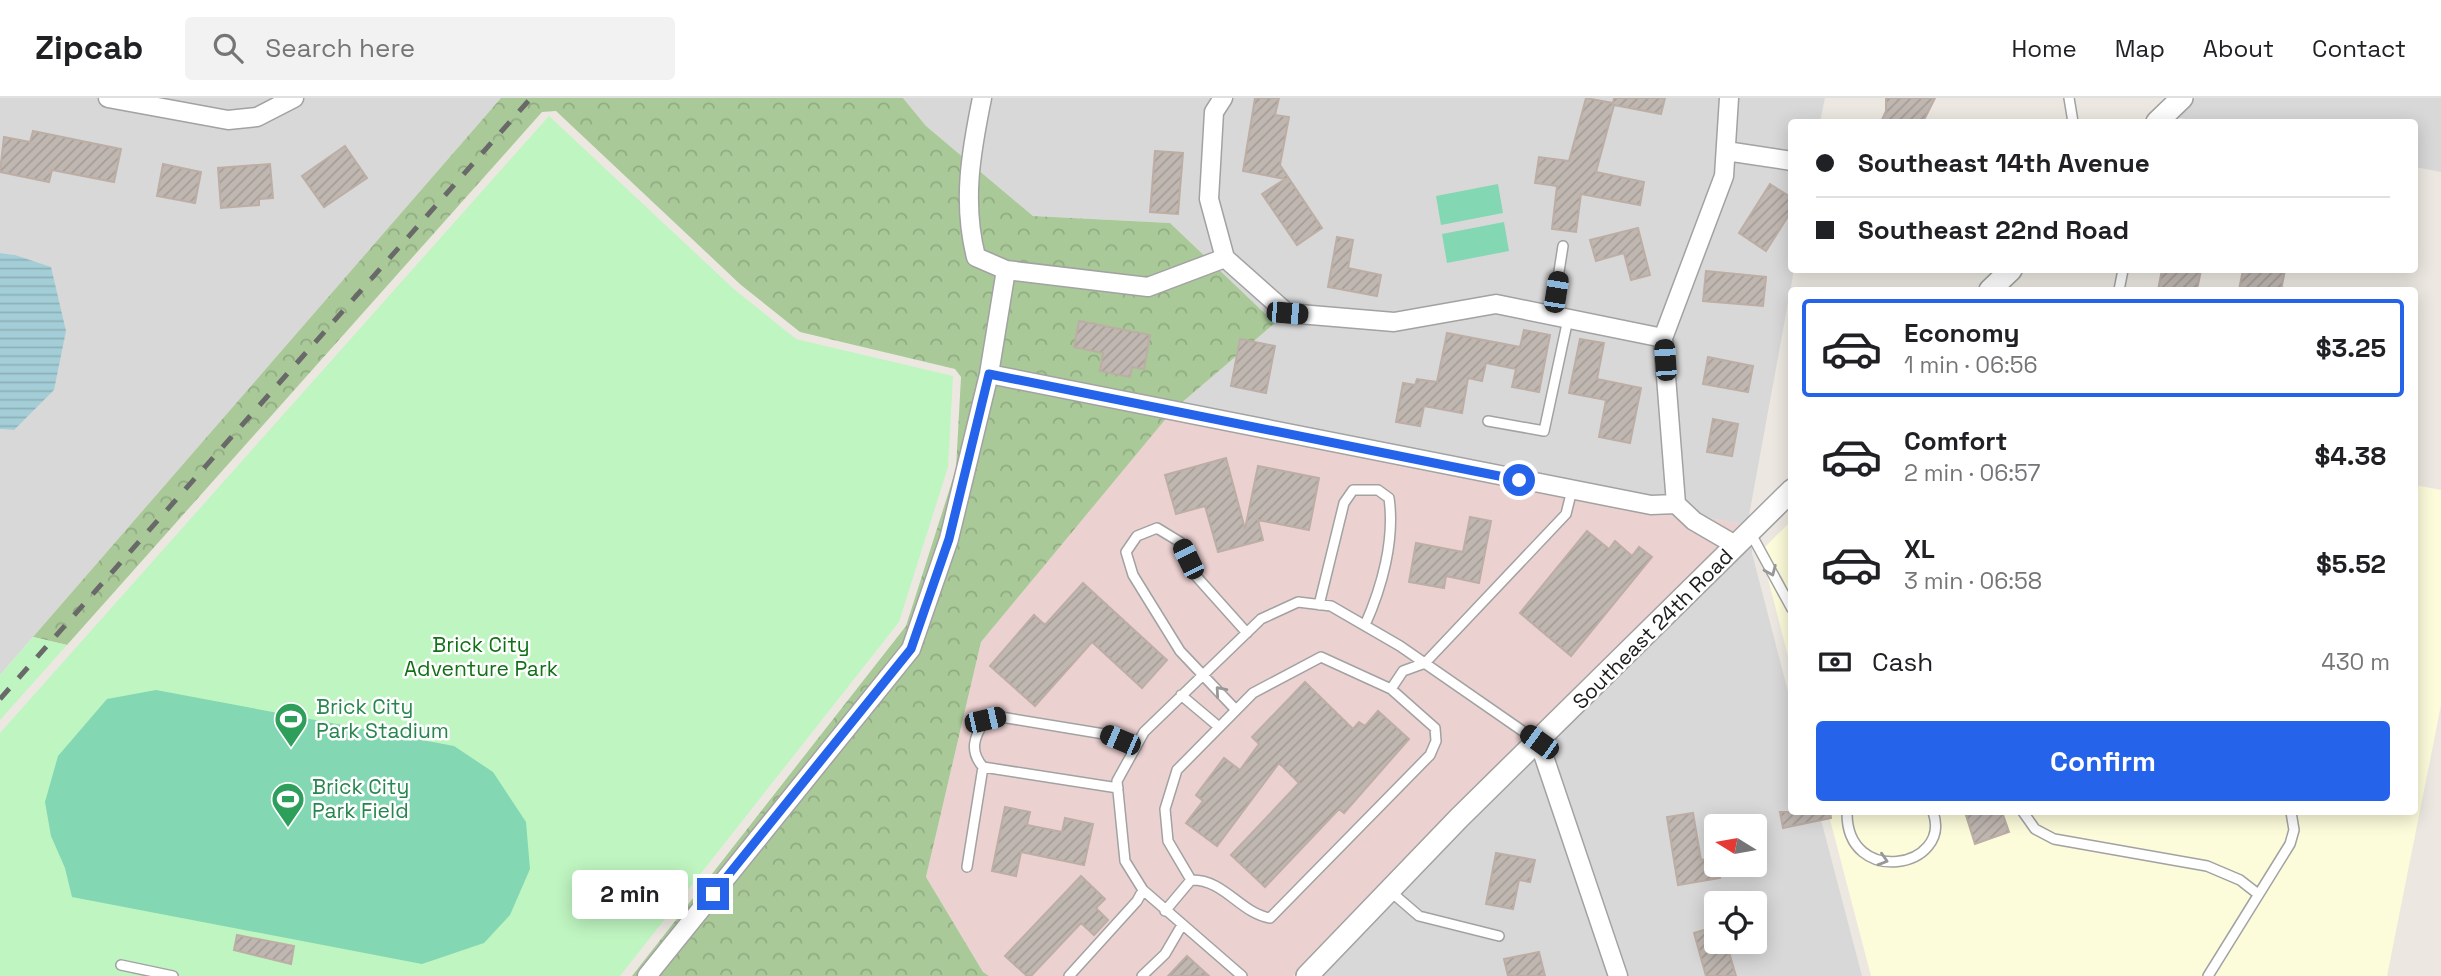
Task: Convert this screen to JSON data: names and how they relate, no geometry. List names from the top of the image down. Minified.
{"streets":{"street":["Southeast 24th Road"]},"parks":["Brick City Adventure Park"],"places":{"sports":["Brick City Park Stadium","Brick City Park Field"]},"north":"left","page":{"header":"Zipcab","search":"Search here","nav":["Home","Map","About","Contact"],"banner":["Southeast 14th Avenue","Southeast 22nd Road"],"list":[{"name":"Economy","note":"1 min · 06:56","value":"$3.25"},{"name":"Comfort","note":"2 min · 06:57","value":"$4.38"},{"name":"XL","note":"3 min · 06:58","value":"$5.52"}],"pay":["Cash","430 m"],"buttons":"Confirm","bubble":"2 min"}}
